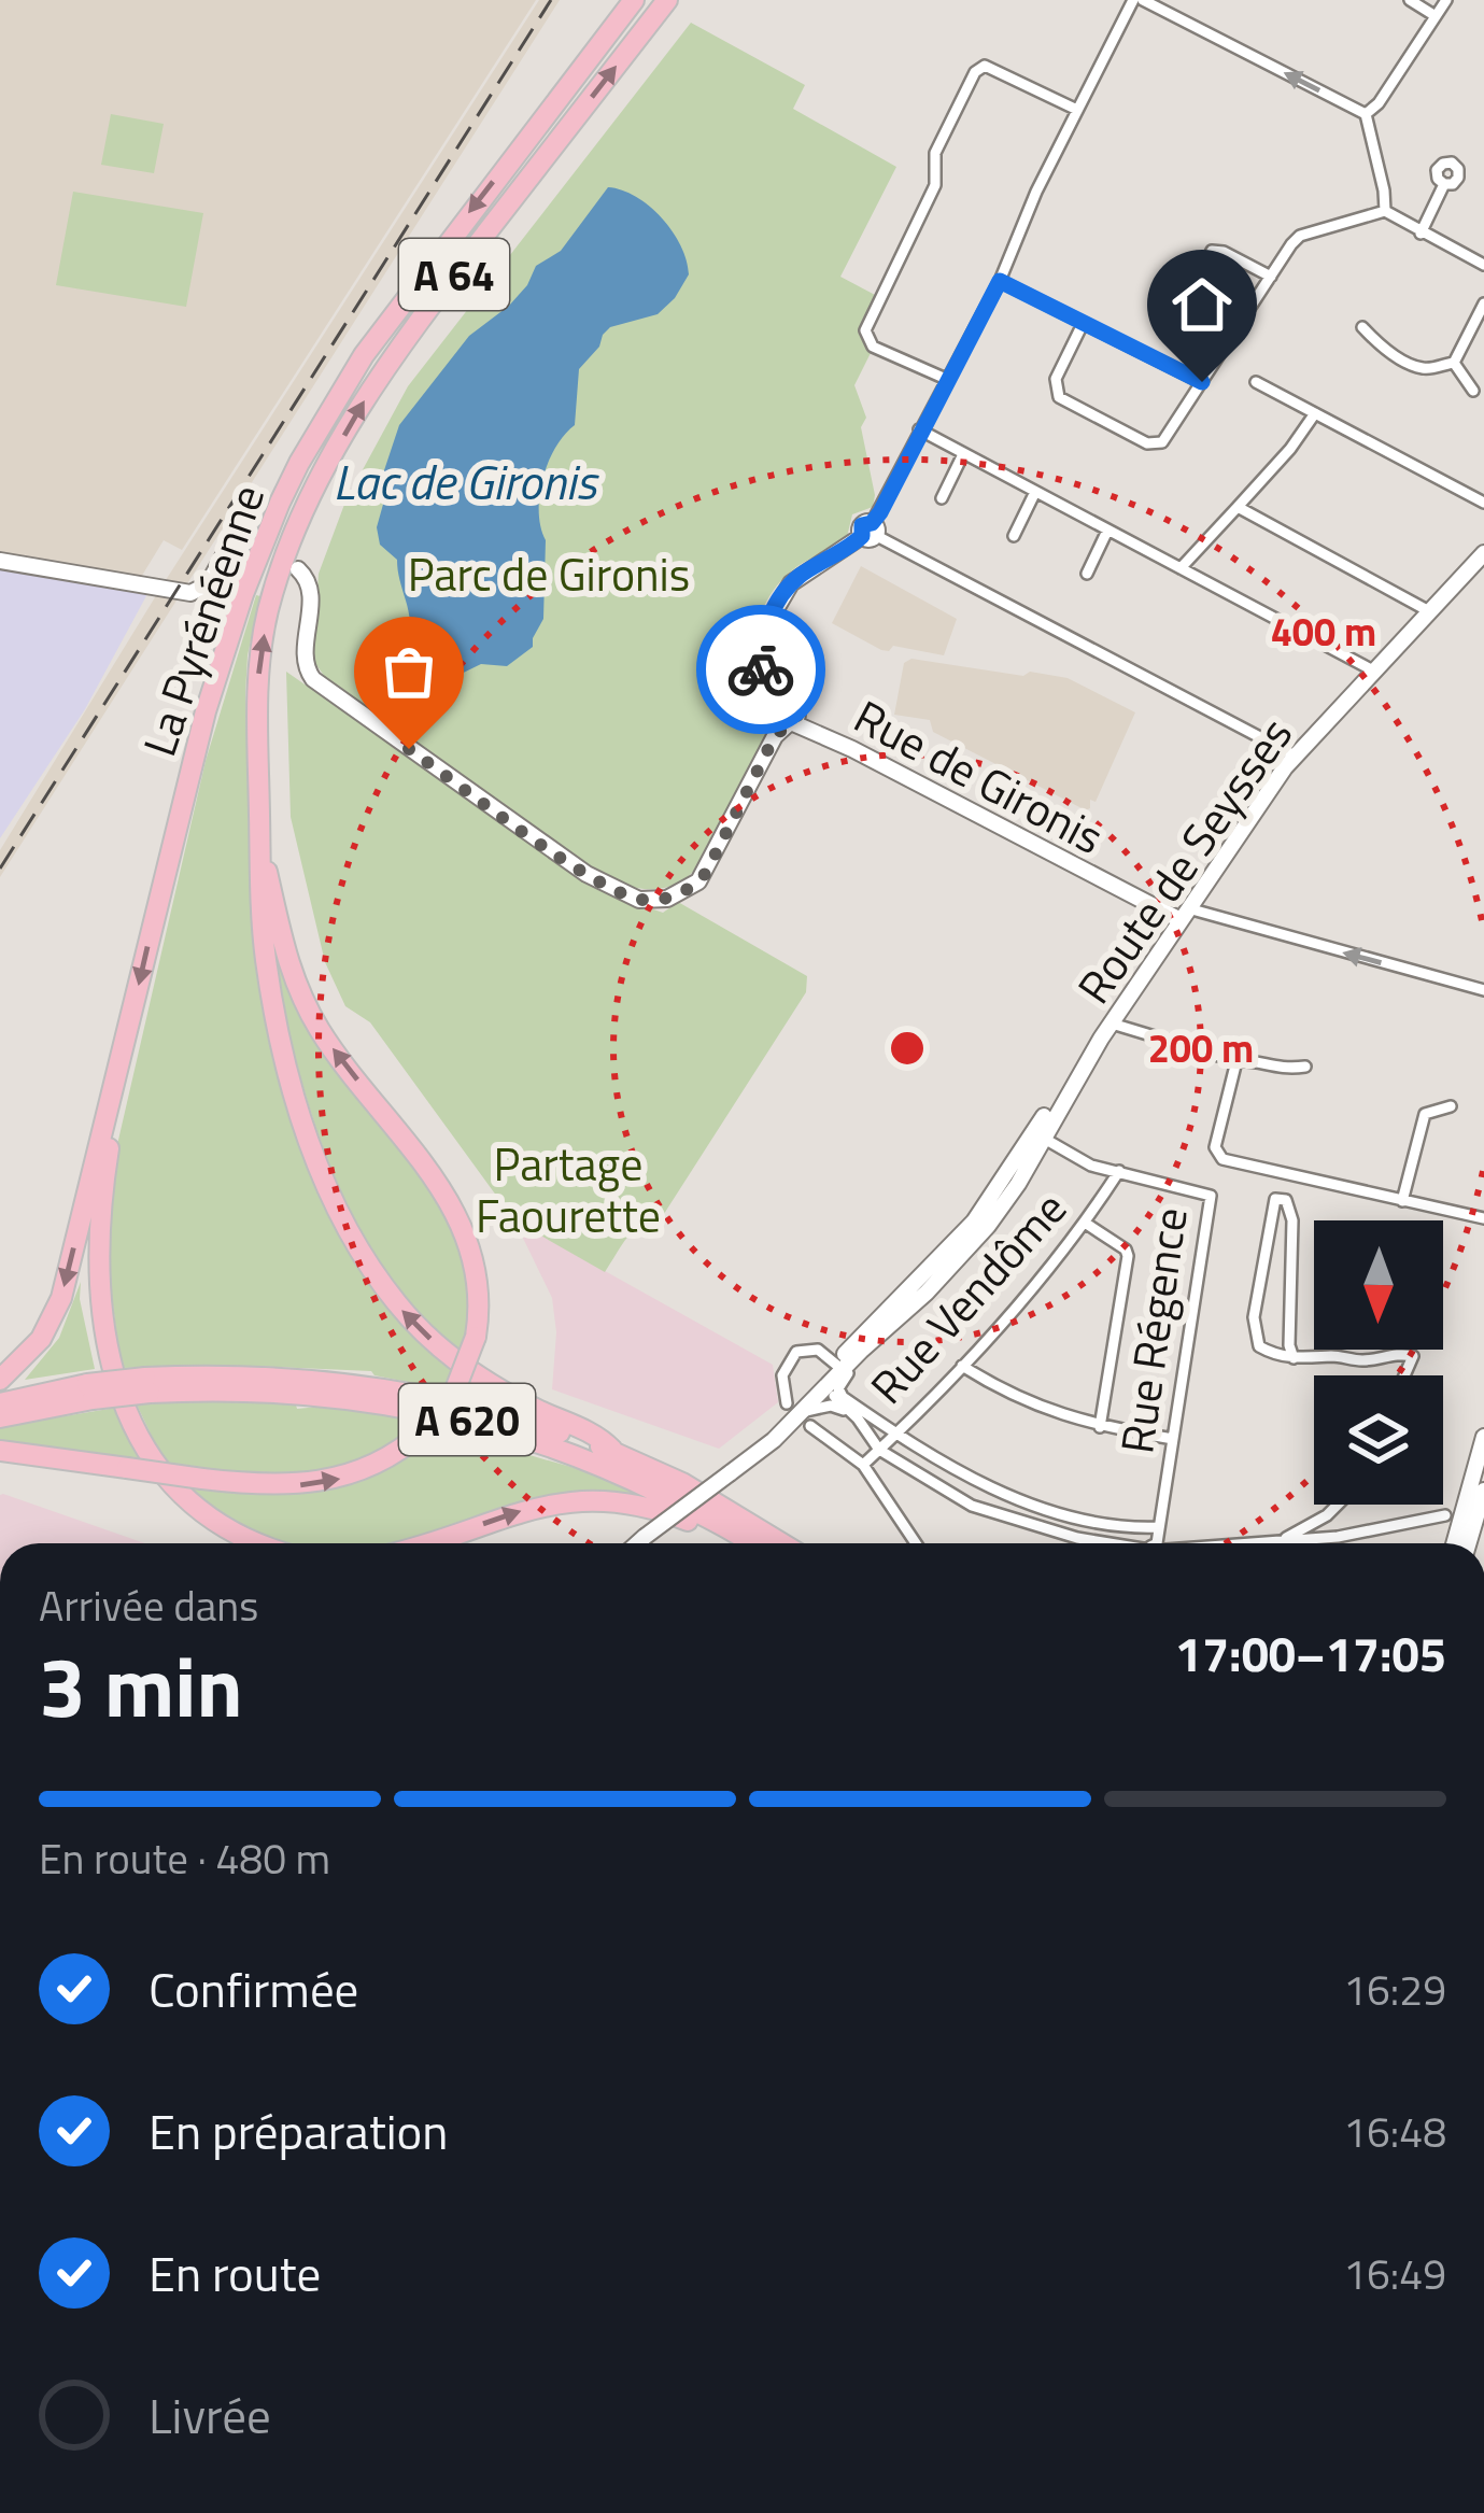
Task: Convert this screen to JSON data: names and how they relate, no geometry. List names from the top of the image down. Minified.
{"streets":{"highway":["A 64","La Pyrénéenne","A 620"],"main road":["Rue de Gironis","Route de Seysses"],"street":["Rue Vendôme","Rue Régence"]},"crossings":[["Rue de Gironis","Route de Seysses"],["Route de Seysses","Rue Régence"],["Rue Vendôme","Rue Régence"]],"water":["Lac de Gironis"],"parks":["Parc de Gironis","Partage Faourette"],"north":"bottom","page":{"heading":["3 min","Arrivée dans","17:00–17:05"],"bar":"En route · 480 m","list":[["Confirmée","16:29"],["En préparation","16:48"],["En route","16:49"],"Livrée"]},"rings":["400 m","200 m"]}
